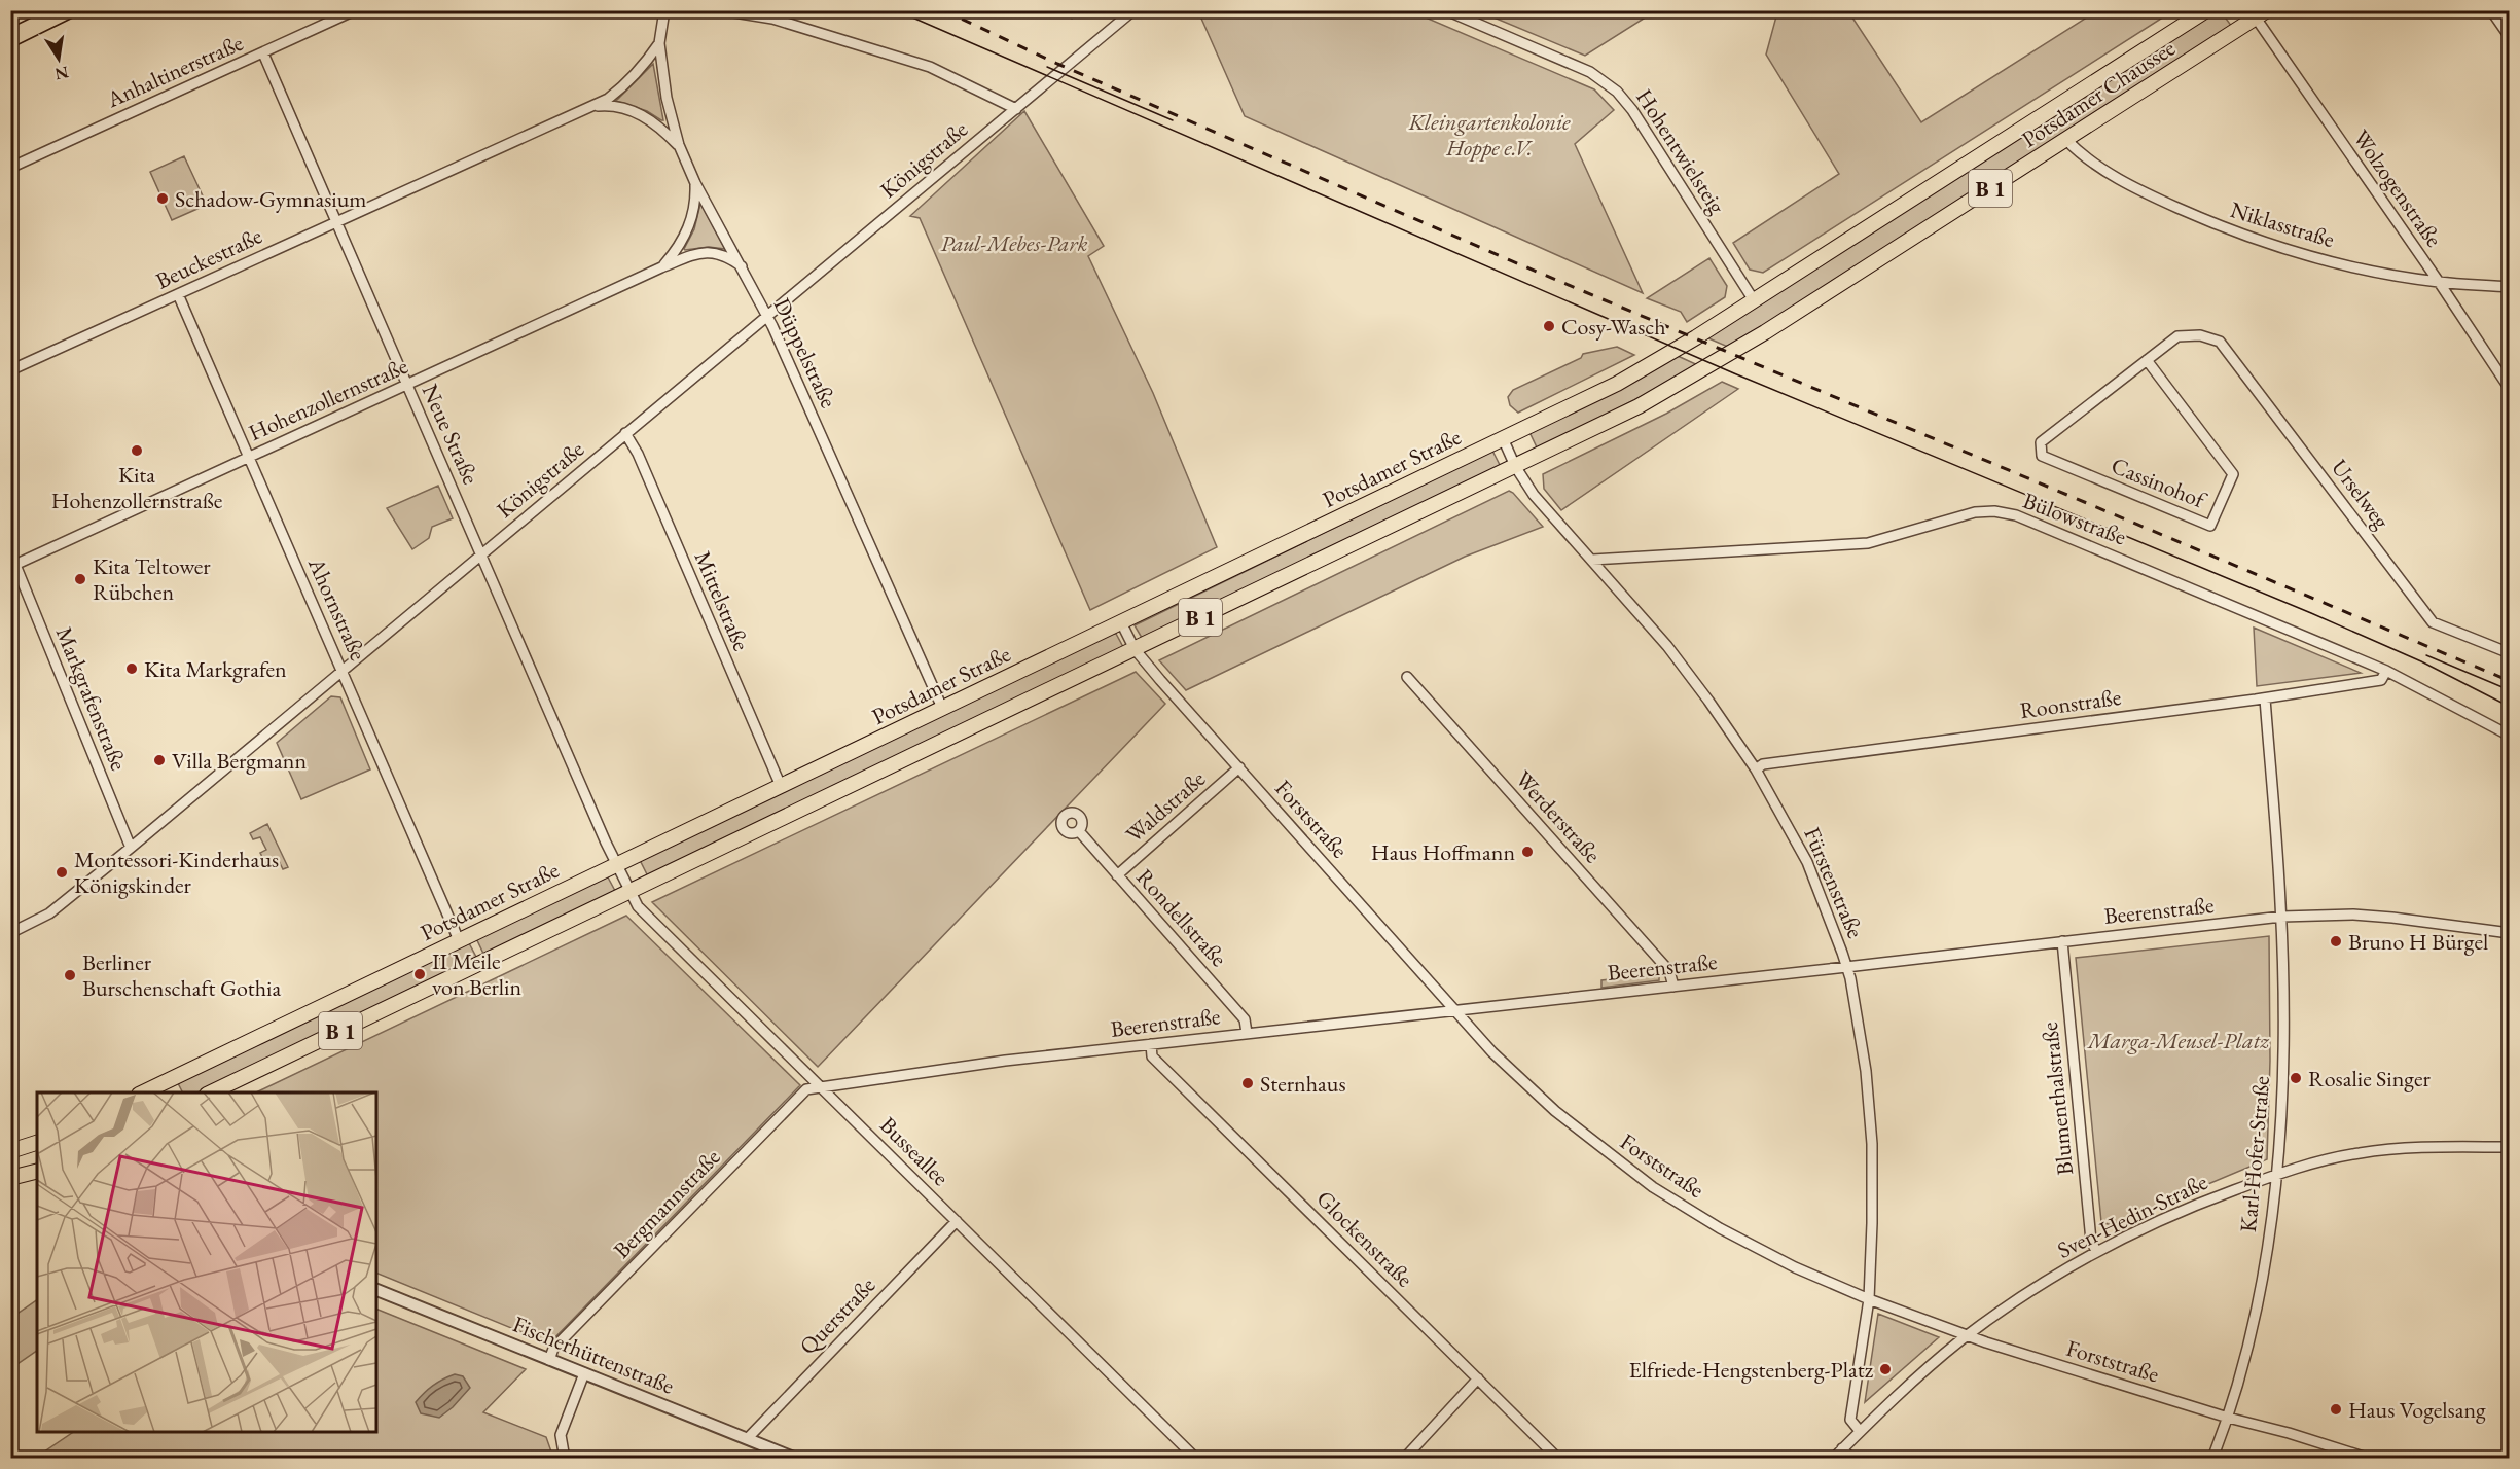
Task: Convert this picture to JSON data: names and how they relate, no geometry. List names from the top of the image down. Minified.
{"streets":{"main road":["Potsdamer Chaussee","B 1","Potsdamer Straße"],"street":["Anhaltinerstraße","Hohentwielsteig","Königstraße","Wolzogenstraße","Niklasstraße","Beuckestraße","Düppelstraße","Hohenzollernstraße","Neue Straße","Cassinohof","Urselweg","Bülowstraße","Mittelstraße","Ahornstraße","Markgrafenstraße","Roonstraße","Waldstraße","Werderstraße","Forststraße","Fürstenstraße","Beerenstraße","Rondellstraße","Blumenthalstraße","Busseallee","Karl-Hofer-Straße","Bergmannstraße","Sven-Hedin-Straße","Glockenstraße","Querstraße","Fischerhüttenstraße"]},"crossings":[["Anhaltinerstraße","Neue Straße"],["Potsdamer Chaussee","Hohentwielsteig"],["Potsdamer Chaussee","B 1"],["Potsdamer Chaussee","Wolzogenstraße"],["Potsdamer Chaussee","Niklasstraße"],["Potsdamer Chaussee","Potsdamer Straße"],["Potsdamer Chaussee","Fürstenstraße"],["Hohentwielsteig","Potsdamer Straße"],["Königstraße","Düppelstraße"],["Königstraße","Neue Straße"],["Königstraße","Mittelstraße"],["Königstraße","Ahornstraße"],["Königstraße","Markgrafenstraße"],["B 1","Forststraße"],["B 1","Fürstenstraße"],["B 1","Busseallee"],["Wolzogenstraße","Niklasstraße"],["Beuckestraße","Düppelstraße"],["Beuckestraße","Neue Straße"],["Beuckestraße","Ahornstraße"],["Düppelstraße","Hohenzollernstraße"],["Düppelstraße","Potsdamer Straße"],["Hohenzollernstraße","Neue Straße"],["Hohenzollernstraße","Ahornstraße"],["Hohenzollernstraße","Markgrafenstraße"],["Neue Straße","Potsdamer Straße"],["Neue Straße","Busseallee"],["Potsdamer Straße","Mittelstraße"],["Potsdamer Straße","Ahornstraße"],["Potsdamer Straße","Forststraße"],["Potsdamer Straße","Fürstenstraße"],["Potsdamer Straße","Busseallee"],["Cassinohof","Urselweg"],["Bülowstraße","Roonstraße"],["Bülowstraße","Fürstenstraße"],["Roonstraße","Fürstenstraße"],["Roonstraße","Karl-Hofer-Straße"],["Waldstraße","Forststraße"],["Waldstraße","Rondellstraße"],["Werderstraße","Beerenstraße"],["Forststraße","Fürstenstraße"],["Forststraße","Beerenstraße"],["Forststraße","Karl-Hofer-Straße"],["Forststraße","Sven-Hedin-Straße"],["Fürstenstraße","Beerenstraße"],["Fürstenstraße","Sven-Hedin-Straße"],["Beerenstraße","Rondellstraße"],["Beerenstraße","Blumenthalstraße"],["Beerenstraße","Busseallee"],["Beerenstraße","Karl-Hofer-Straße"],["Beerenstraße","Bergmannstraße"],["Beerenstraße","Glockenstraße"],["Blumenthalstraße","Sven-Hedin-Straße"],["Busseallee","Bergmannstraße"],["Busseallee","Querstraße"],["Karl-Hofer-Straße","Sven-Hedin-Straße"],["Bergmannstraße","Fischerhüttenstraße"],["Querstraße","Fischerhüttenstraße"]],"parks":["Kleingartenkolonie Hoppe e.V.","Paul-Mebes-Park","Marga-Meusel-Platz"],"places":["Schadow-Gymnasium","Cosy-Wasch","Kita Hohenzollernstraße","Kita Teltower Rübchen","Kita Markgrafen","Villa Bergmann","Haus Hoffmann","Montessori-Kinderhaus Königskinder","Bruno H Bürgel","II Meile von Berlin","Berliner Burschenschaft Gothia","Rosalie Singer","Sternhaus","Elfriede-Hengstenberg-Platz","Haus Vogelsang"],"north":"bottom"}
